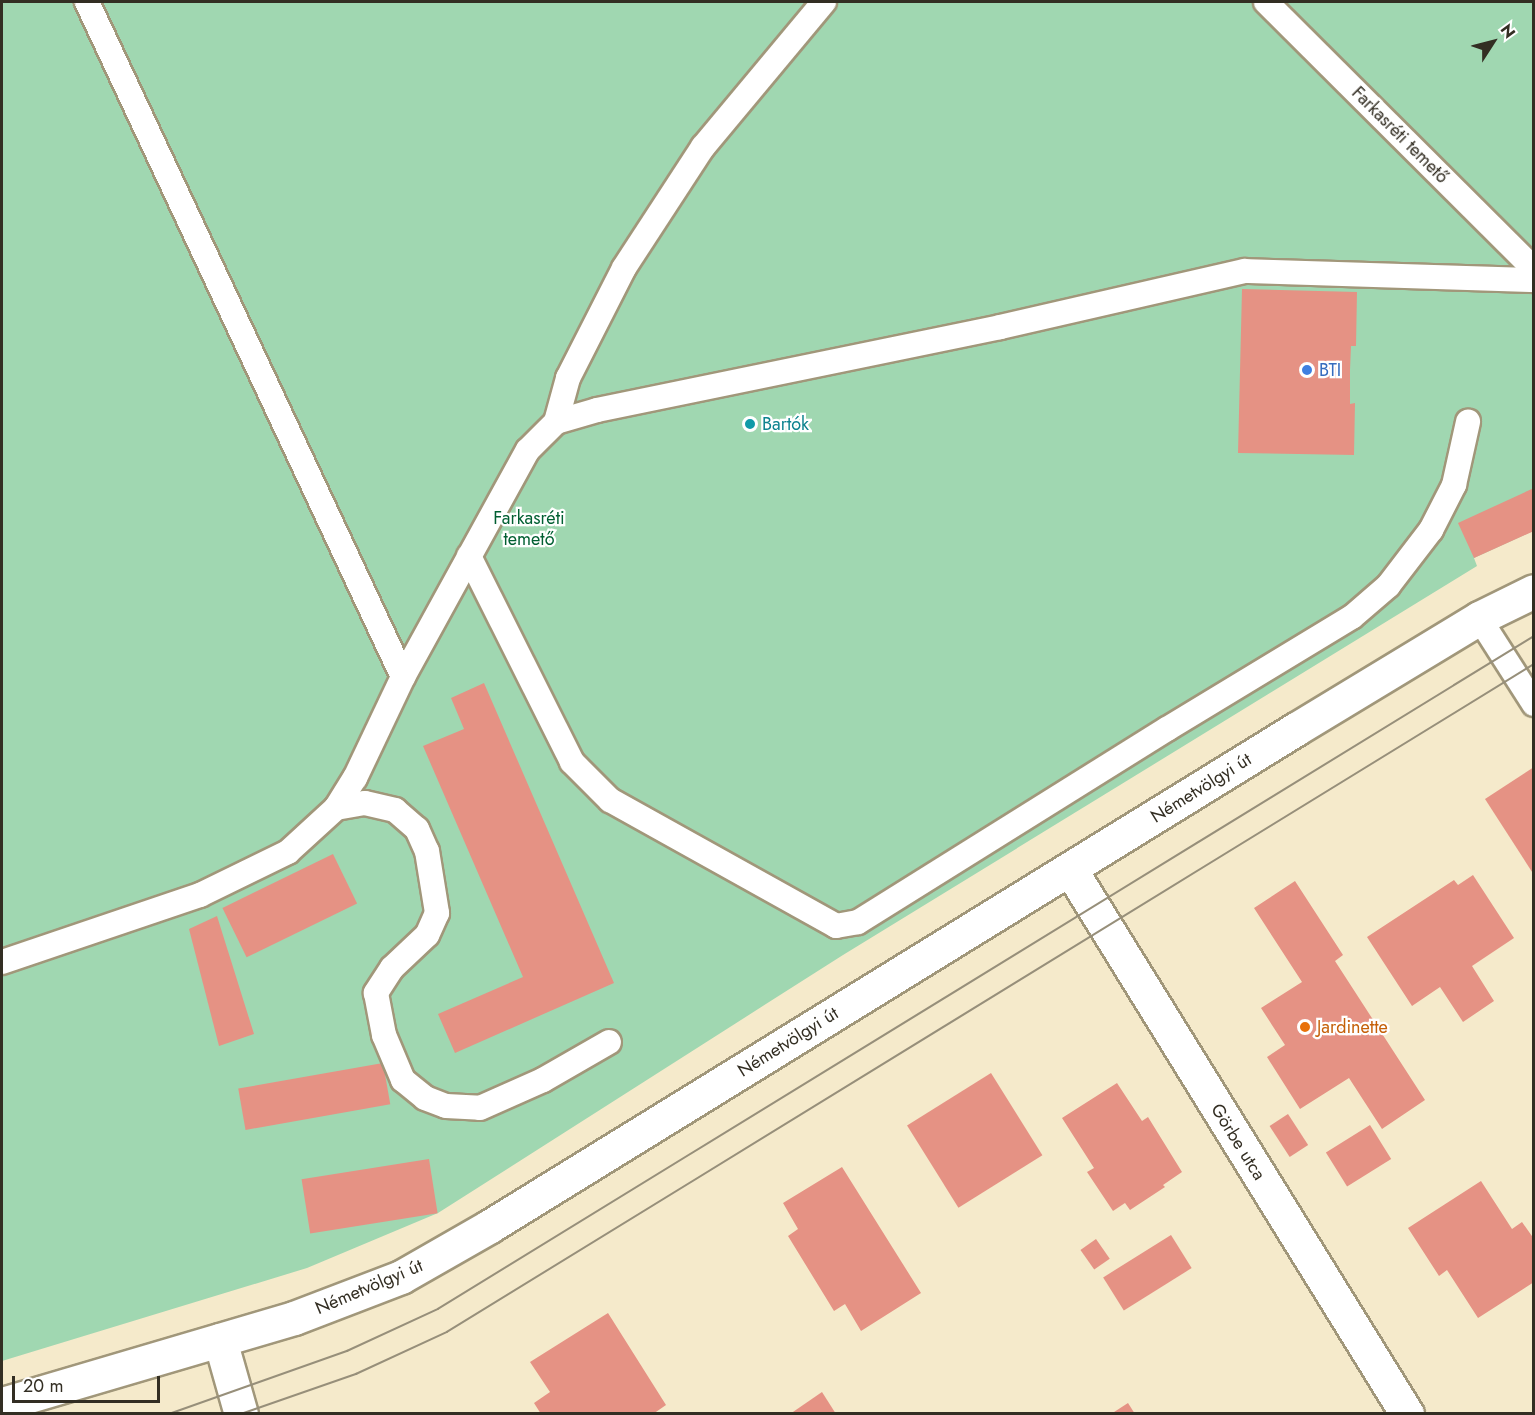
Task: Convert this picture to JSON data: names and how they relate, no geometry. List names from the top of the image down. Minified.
{"streets":{"street":["Németvölgyi út","Görbe utca"],"lane":["Farkasréti temető"]},"crossings":[["Németvölgyi út","Görbe utca"]],"parks":["Farkasréti temető"],"places":["BTI","Bartók","Jardinette"],"scale_bar":"20 m","north":"top right"}
